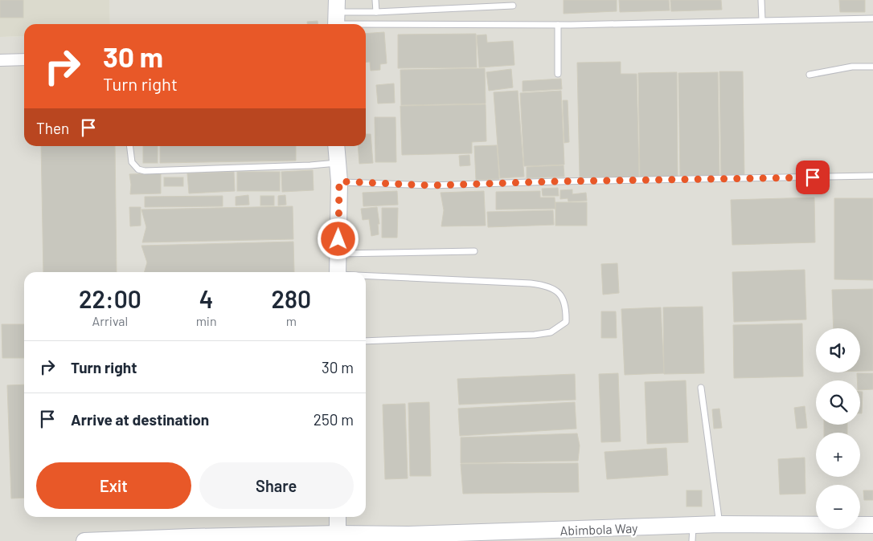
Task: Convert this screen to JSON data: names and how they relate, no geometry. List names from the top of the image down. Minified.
{"streets":{"street":["Abimbola Way"]},"page":{"turn":["30 m","Turn right"],"then":"Then","eta":["22:00","Arrival","4","min","280","m"],"map_buttons":["+","−"],"list":[{"name":"Turn right","value":"30 m"},{"name":"Arrive at destination","value":"250 m"}],"buttons":["Exit","Share"]}}
